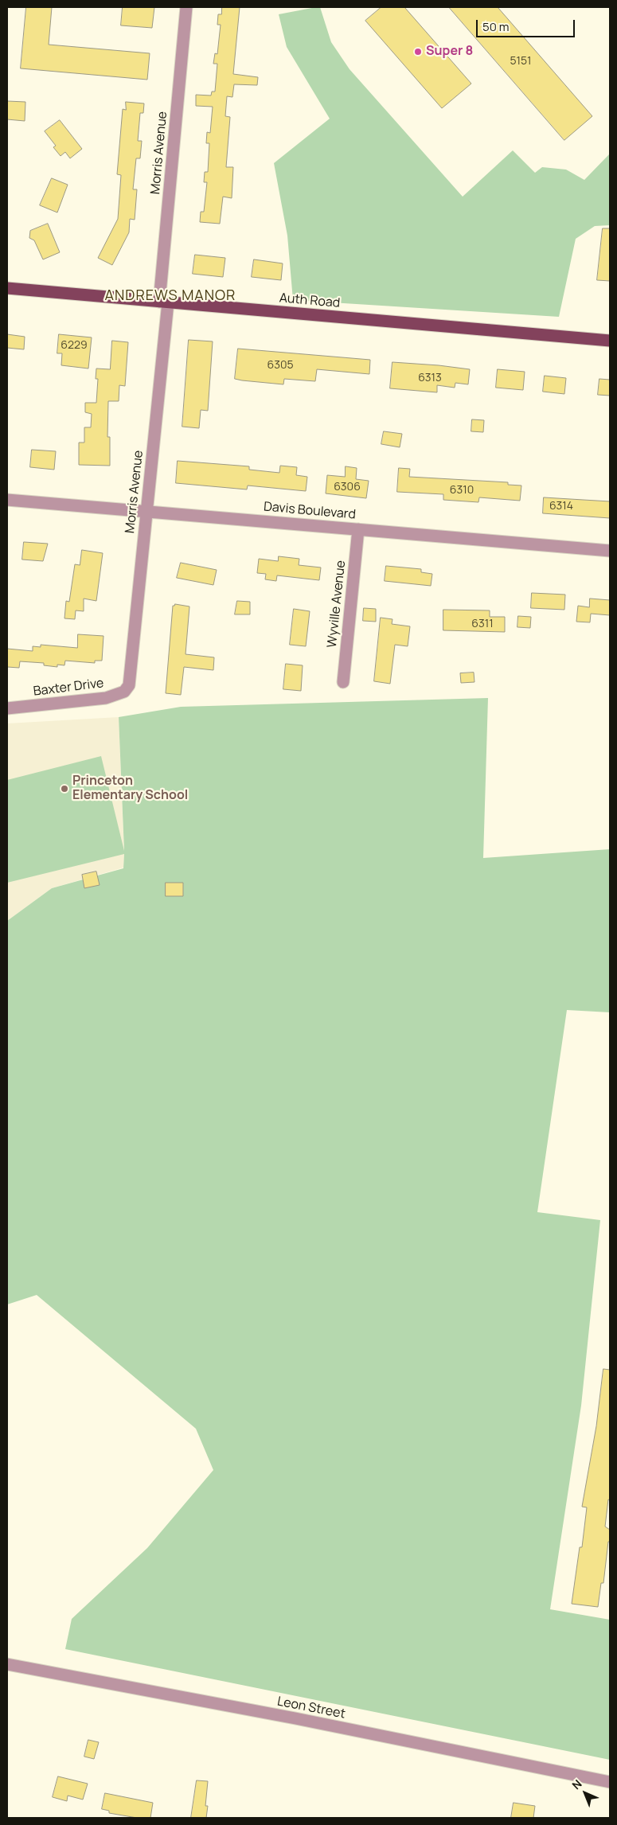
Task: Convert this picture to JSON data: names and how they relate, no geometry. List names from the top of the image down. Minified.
{"streets":{"main road":["Auth Road"],"street":["Morris Avenue","Davis Boulevard","Wyville Avenue","Baxter Drive","Leon Street"]},"crossings":[["Morris Avenue","Auth Road"],["Morris Avenue","Davis Boulevard"],["Morris Avenue","Baxter Drive"],["Davis Boulevard","Wyville Avenue"]],"districts":["ANDREWS MANOR"],"places":["Super 8","Princeton Elementary School"],"house_numbers":["5151","6229","6305","6313","6306","6310","6314","6311"],"scale_bar":"50 m","north":"top left"}
